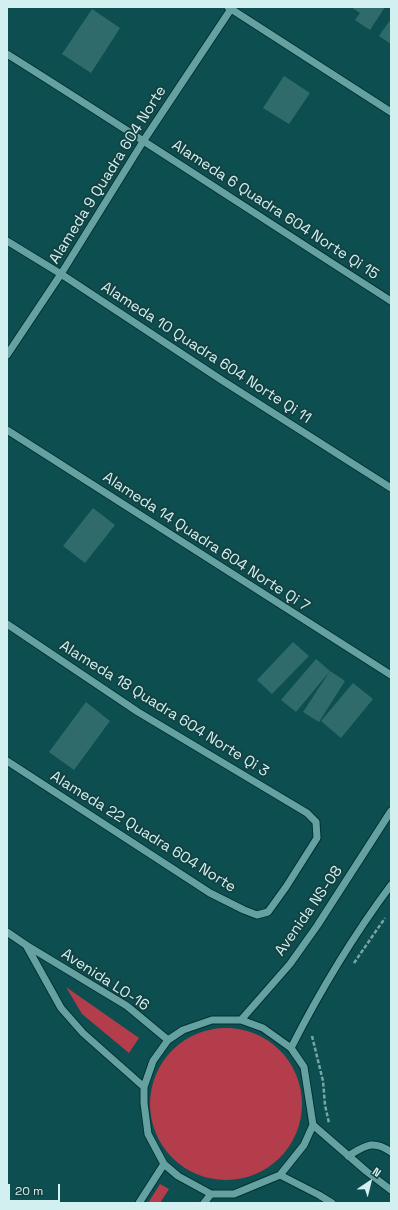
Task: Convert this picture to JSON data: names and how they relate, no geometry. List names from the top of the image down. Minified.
{"streets":{"street":["Alameda 9 Quadra 604 Norte","Alameda 6 Quadra 604 Norte Qi 15","Alameda 10 Quadra 604 Norte Qi 11","Alameda 14 Quadra 604 Norte Qi 7","Alameda 18 Quadra 604 Norte Qi 3","Alameda 22 Quadra 604 Norte","Avenida NS-08","Avenida LO-16"]},"crossings":[["Alameda 9 Quadra 604 Norte","Alameda 6 Quadra 604 Norte Qi 15"],["Alameda 9 Quadra 604 Norte","Alameda 10 Quadra 604 Norte Qi 11"],["Alameda 18 Quadra 604 Norte Qi 3","Alameda 22 Quadra 604 Norte"]],"scale_bar":"20 m","north":"top right"}
